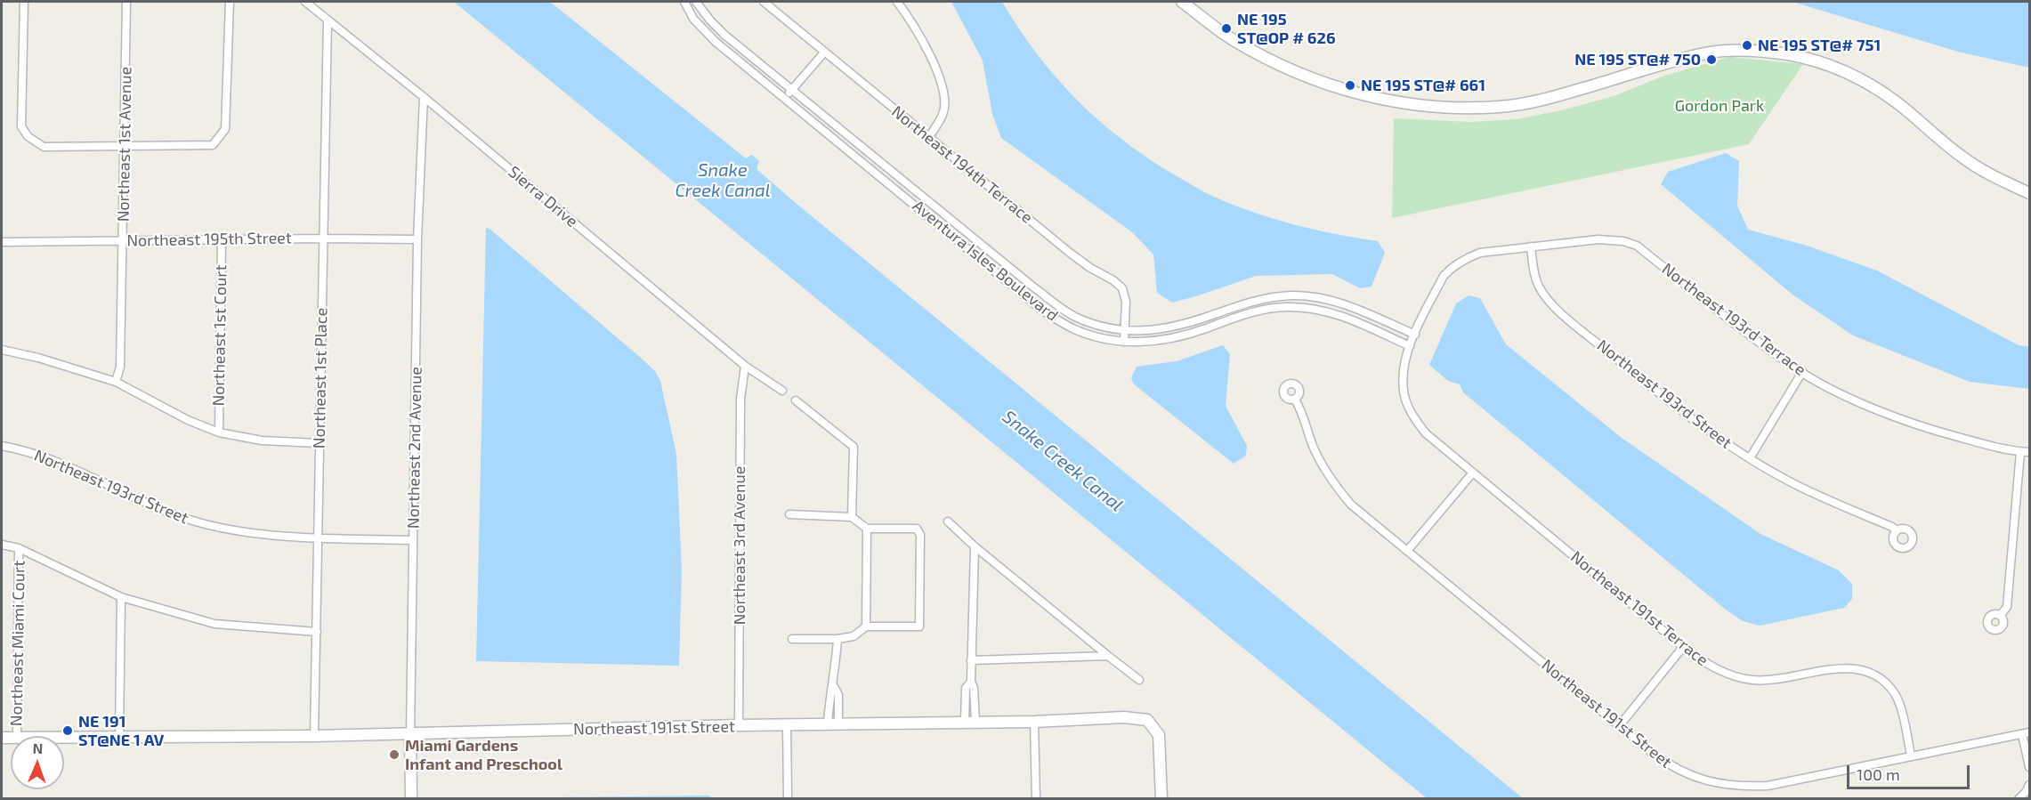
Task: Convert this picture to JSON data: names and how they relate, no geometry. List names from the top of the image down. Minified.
{"streets":{"street":["Northeast 1st Avenue","Northeast 194th Terrace","Sierra Drive","Northeast 195th Street","Aventura Isles Boulevard","Northeast 193rd Terrace","Northeast 1st Court","Northeast 1st Place","Northeast 193rd Street","Northeast 2nd Avenue","Northeast 3rd Avenue","Northeast 191st Terrace","Northeast Miami Court","Northeast 191st Street"]},"crossings":[["Northeast 1st Avenue","Northeast 195th Street"],["Northeast 194th Terrace","Aventura Isles Boulevard"],["Sierra Drive","Northeast 1st Place"],["Sierra Drive","Northeast 2nd Avenue"],["Sierra Drive","Northeast 3rd Avenue"],["Northeast 195th Street","Northeast 1st Court"],["Northeast 195th Street","Northeast 1st Place"],["Northeast 195th Street","Northeast 2nd Avenue"],["Aventura Isles Boulevard","Northeast 191st Terrace"],["Northeast 193rd Terrace","Northeast 191st Terrace"],["Northeast 1st Place","Northeast 193rd Street"],["Northeast 1st Place","Northeast 191st Street"],["Northeast 193rd Street","Northeast 2nd Avenue"],["Northeast 193rd Street","Northeast 191st Terrace"],["Northeast 2nd Avenue","Northeast 191st Street"],["Northeast 3rd Avenue","Northeast 191st Street"],["Northeast 191st Terrace","Northeast 191st Street"]],"water":["Snake Creek Canal"],"parks":["Gordon Park"],"places":["NE 195 ST@OP # 626","NE 195 ST@# 751","NE 195 ST@# 750","NE 195 ST@# 661","NE 191 ST@NE 1 AV","Miami Gardens Infant and Preschool"],"scale_bar":"100 m","north":"top"}
